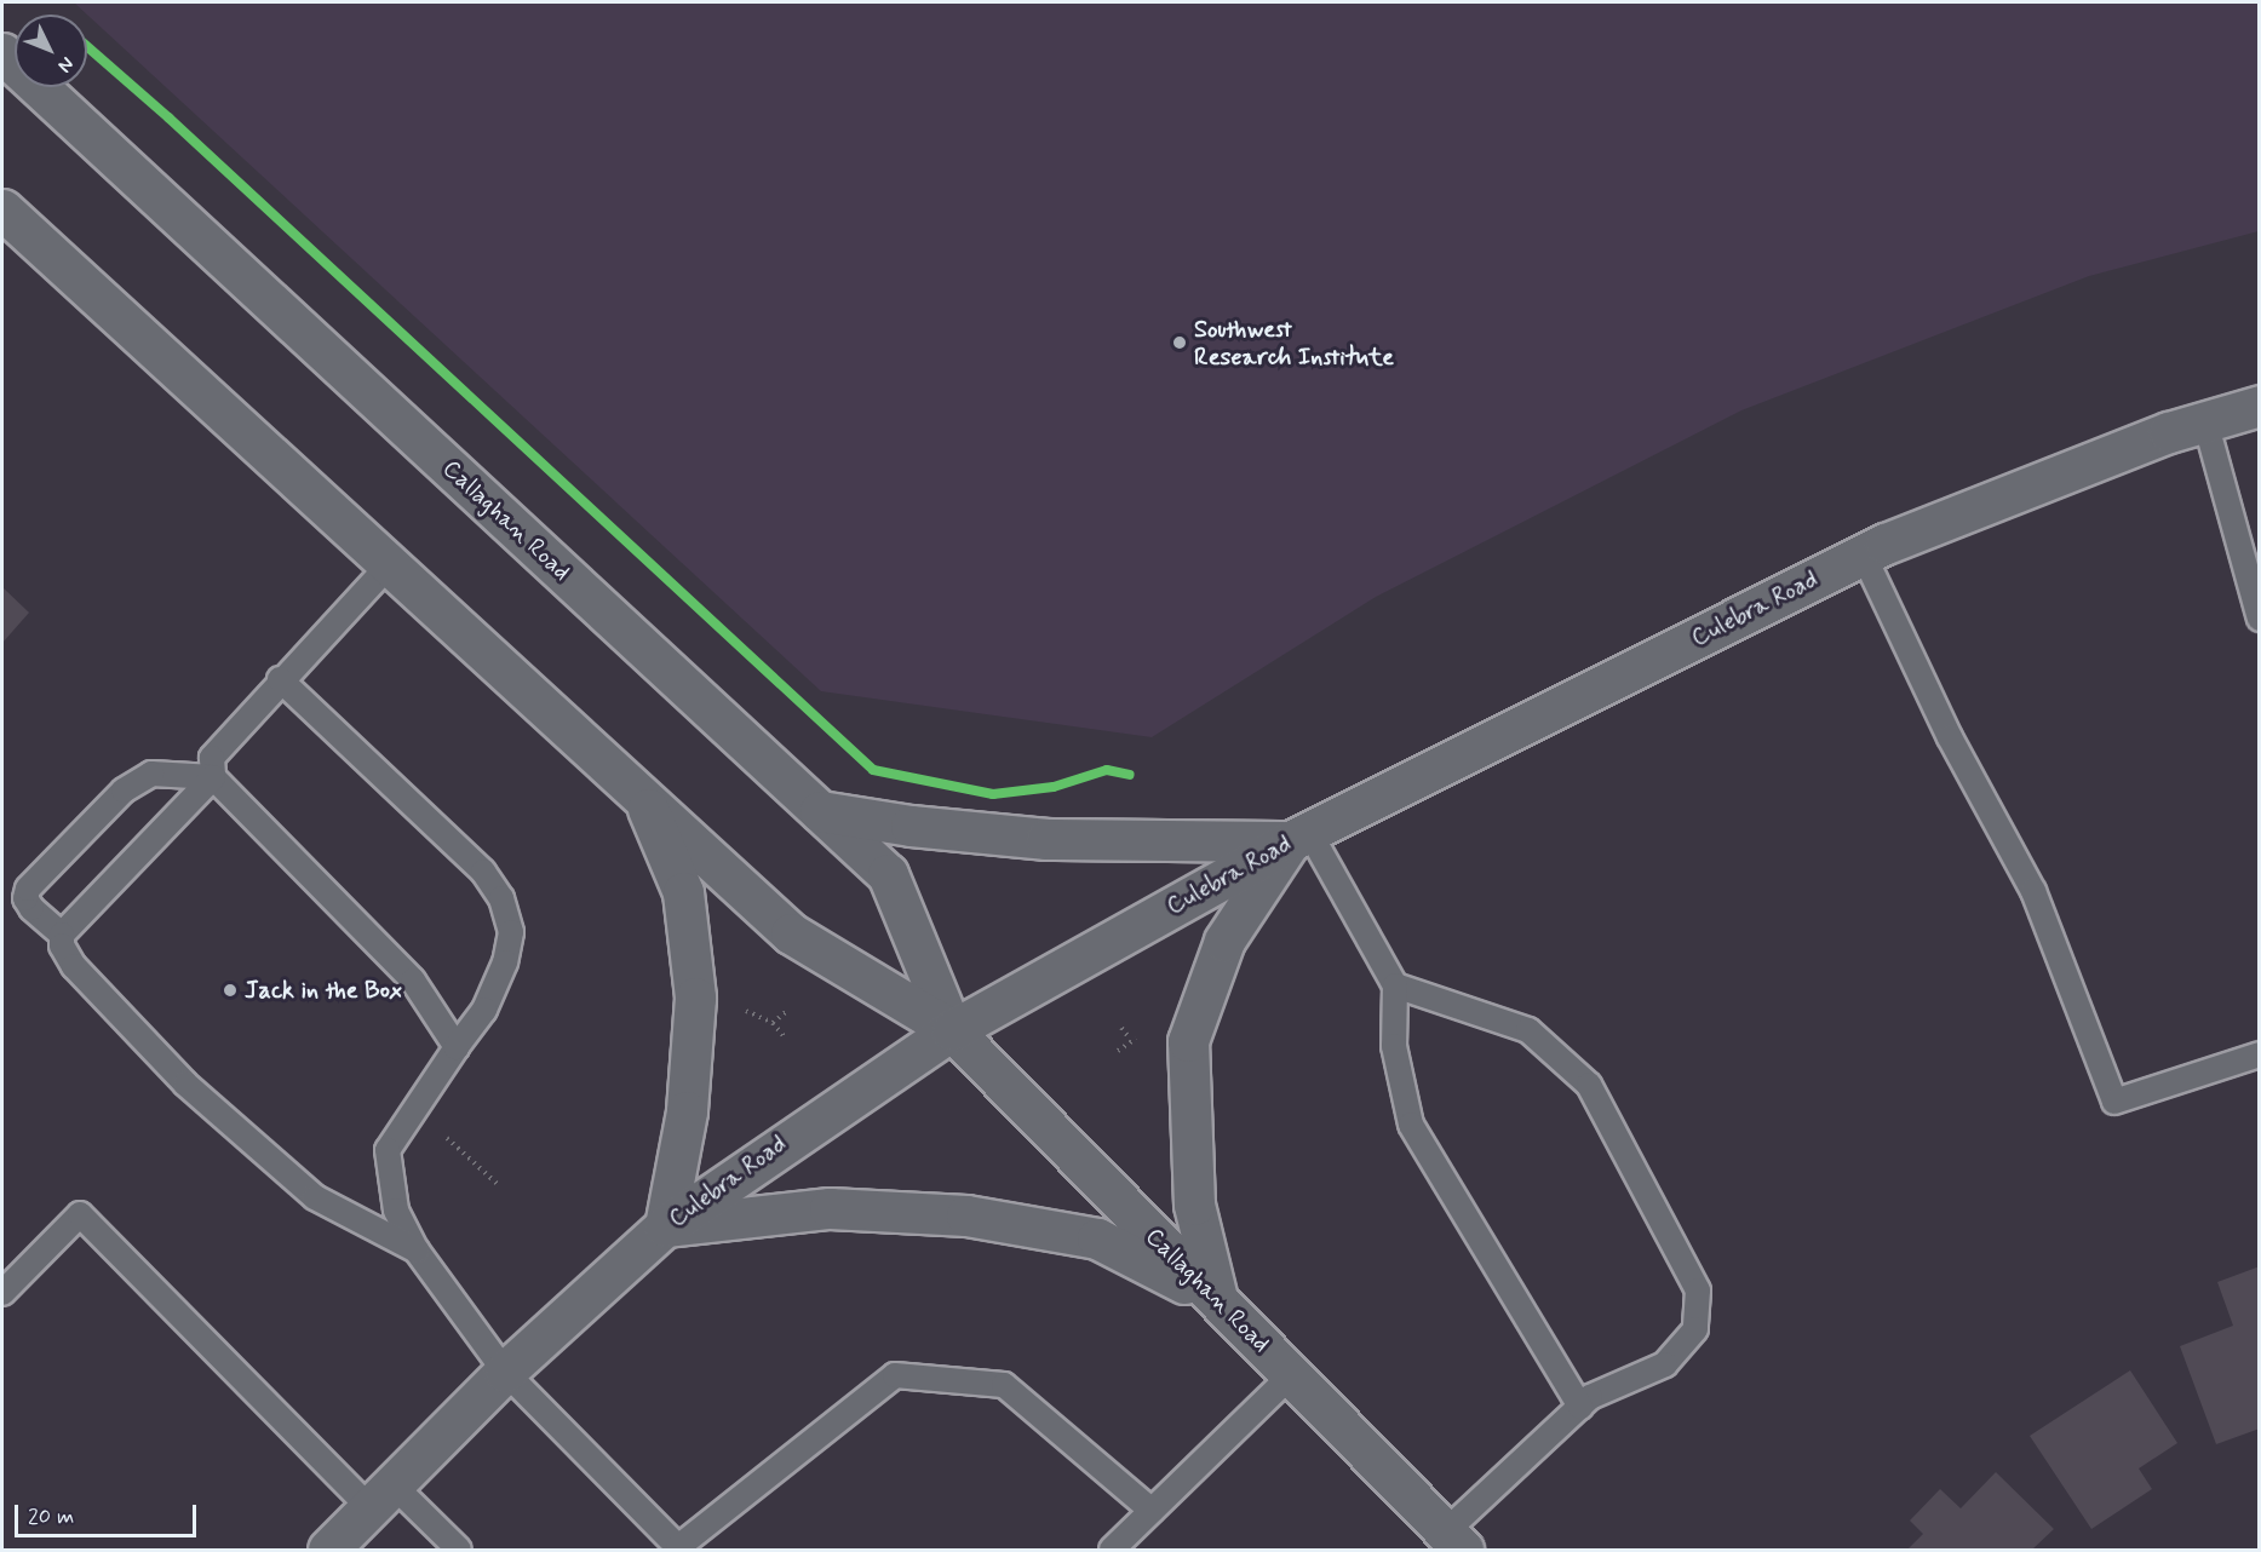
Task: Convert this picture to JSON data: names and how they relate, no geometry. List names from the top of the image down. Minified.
{"streets":{"main road":["Callaghan Road","Culebra Road"]},"crossings":[["Callaghan Road","Culebra Road"]],"places":["Southwest Research Institute","Jack in the Box"],"scale_bar":"20 m","north":"bottom right"}
